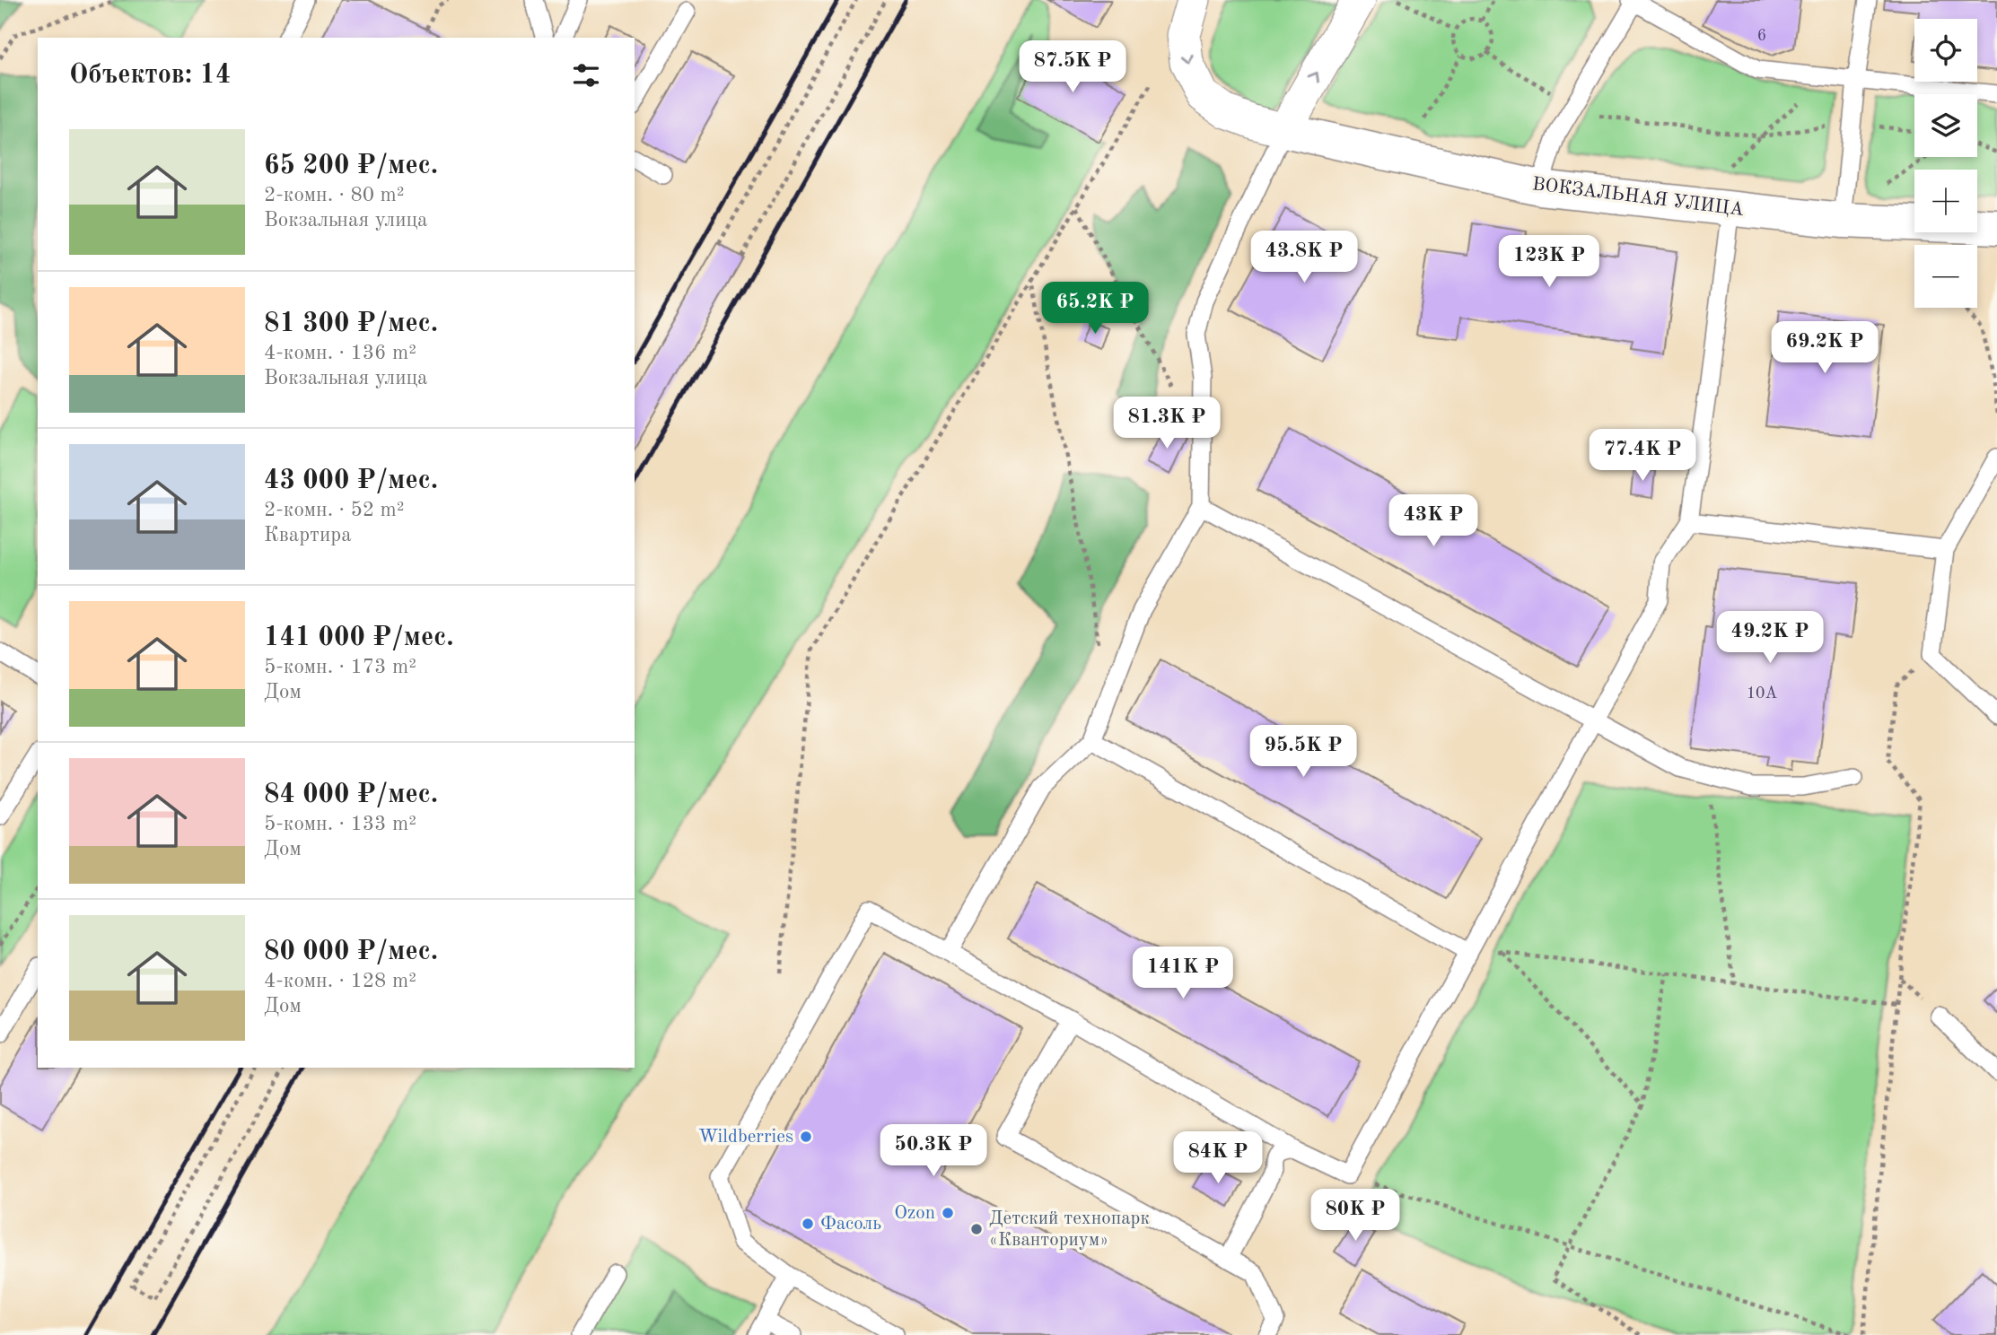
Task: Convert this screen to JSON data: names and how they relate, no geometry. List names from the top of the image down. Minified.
{"streets":{"street":["ВОКЗАЛЬНАЯ УЛИЦА"]},"places":["Wildberries","Ozon","Фасоль","Детский технопарк «Кванториум»"],"house_numbers":["6","10А"],"page":{"map_buttons":["+","−"],"heading":"Объектов: 14","price":["87.5K ₽","43.8K ₽","123K ₽","65.2K ₽","69.2K ₽","81.3K ₽","77.4K ₽","43K ₽","49.2K ₽","95.5K ₽","141K ₽","50.3K ₽","84K ₽","80K ₽"],"list":[{"name":"65 200 ₽/мес.","note":"2-комн. · 80 m² · Вокзальная улица"},{"name":"81 300 ₽/мес.","note":"4-комн. · 136 m² · Вокзальная улица"},{"name":"43 000 ₽/мес.","note":"2-комн. · 52 m² · Квартира"},{"name":"141 000 ₽/мес.","note":"5-комн. · 173 m² · Дом"},{"name":"84 000 ₽/мес.","note":"5-комн. · 133 m² · Дом"},{"name":"80 000 ₽/мес.","note":"4-комн. · 128 m² · Дом"}]}}
